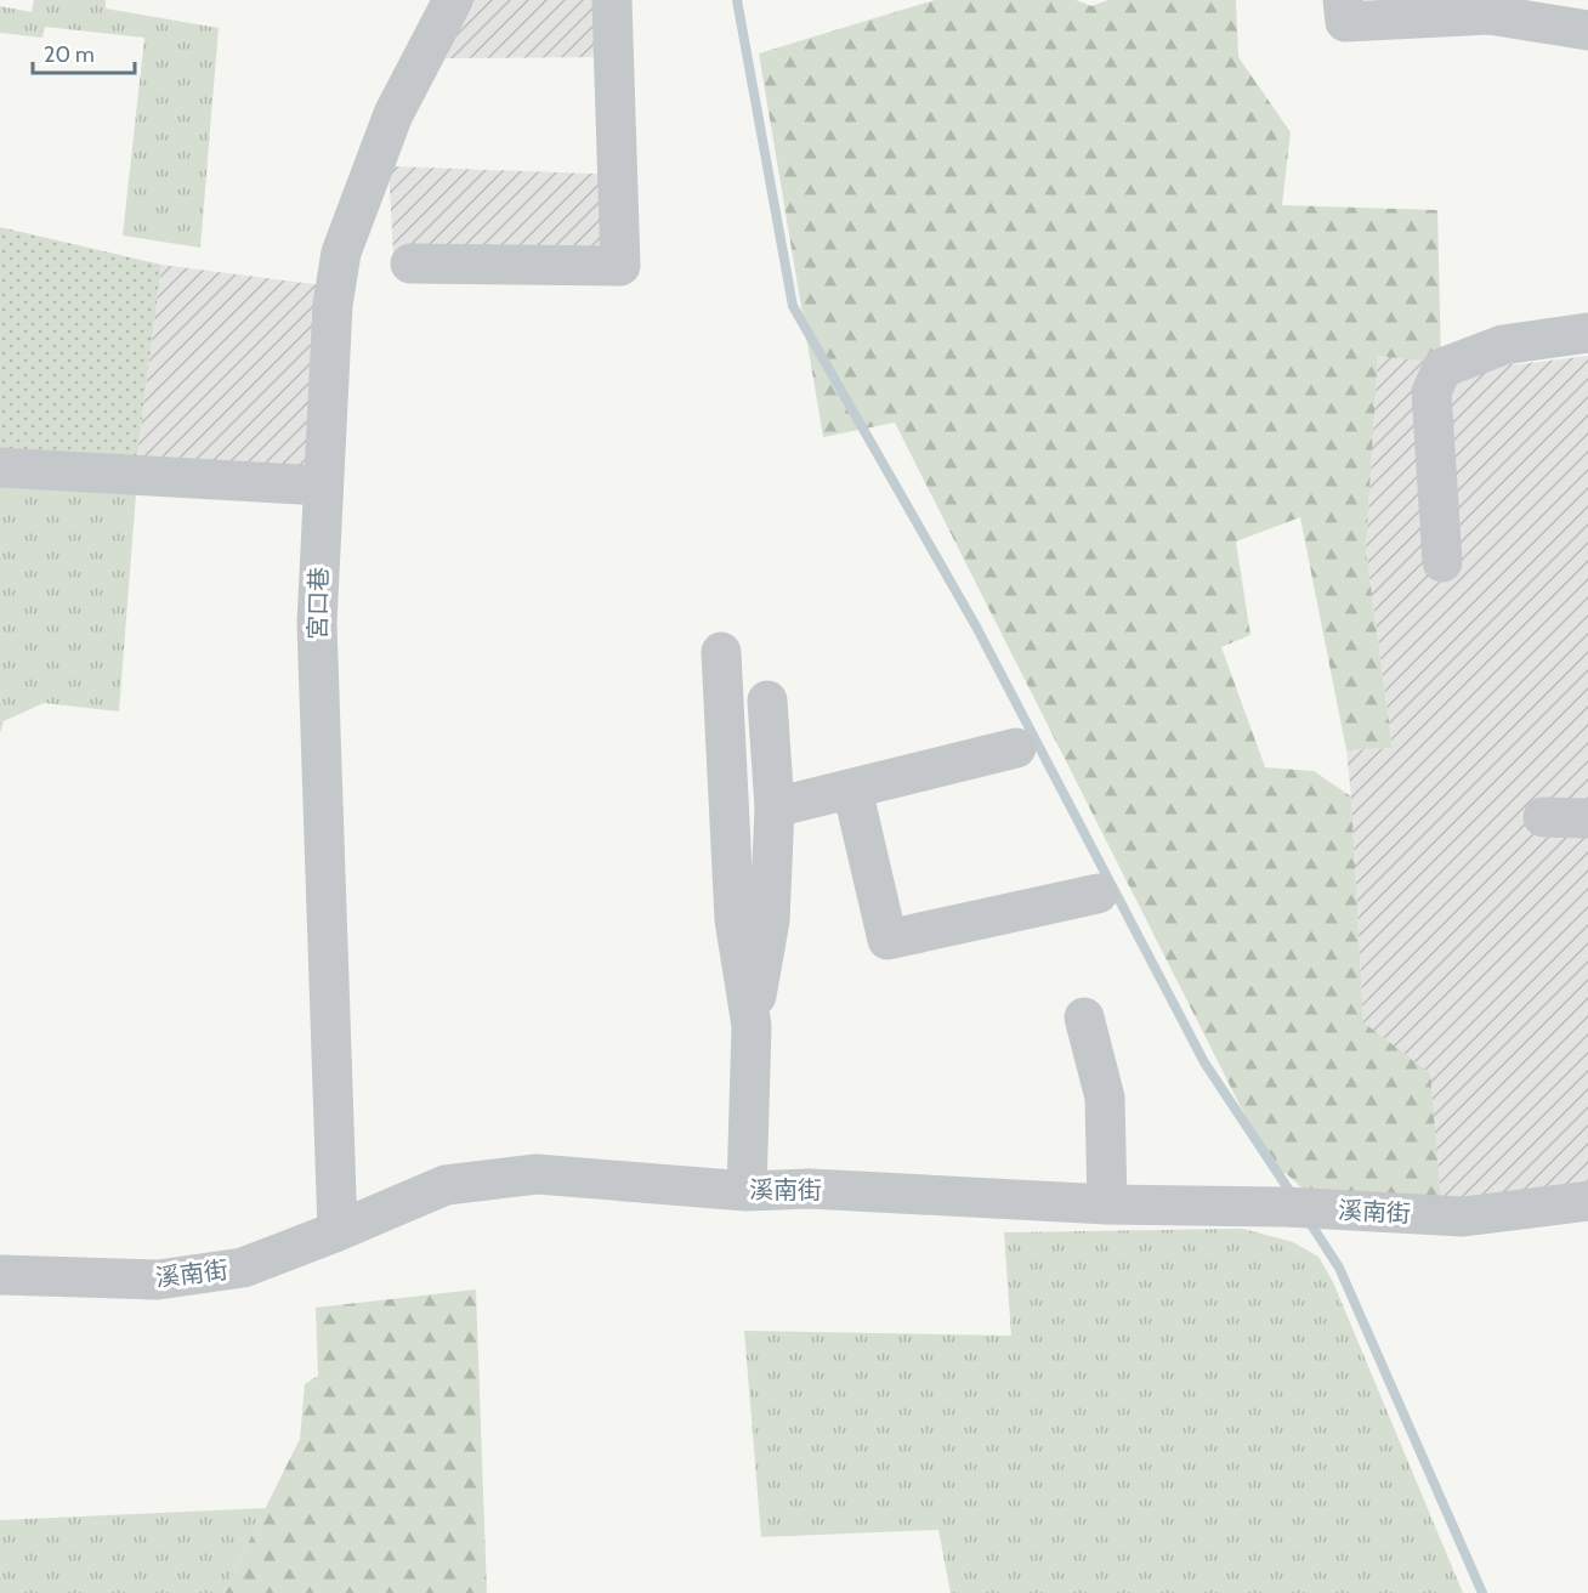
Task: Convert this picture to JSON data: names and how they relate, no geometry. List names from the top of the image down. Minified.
{"streets":{"street":["宮口巷","溪南街"]},"crossings":[["宮口巷","溪南街"]],"scale_bar":"20 m"}
